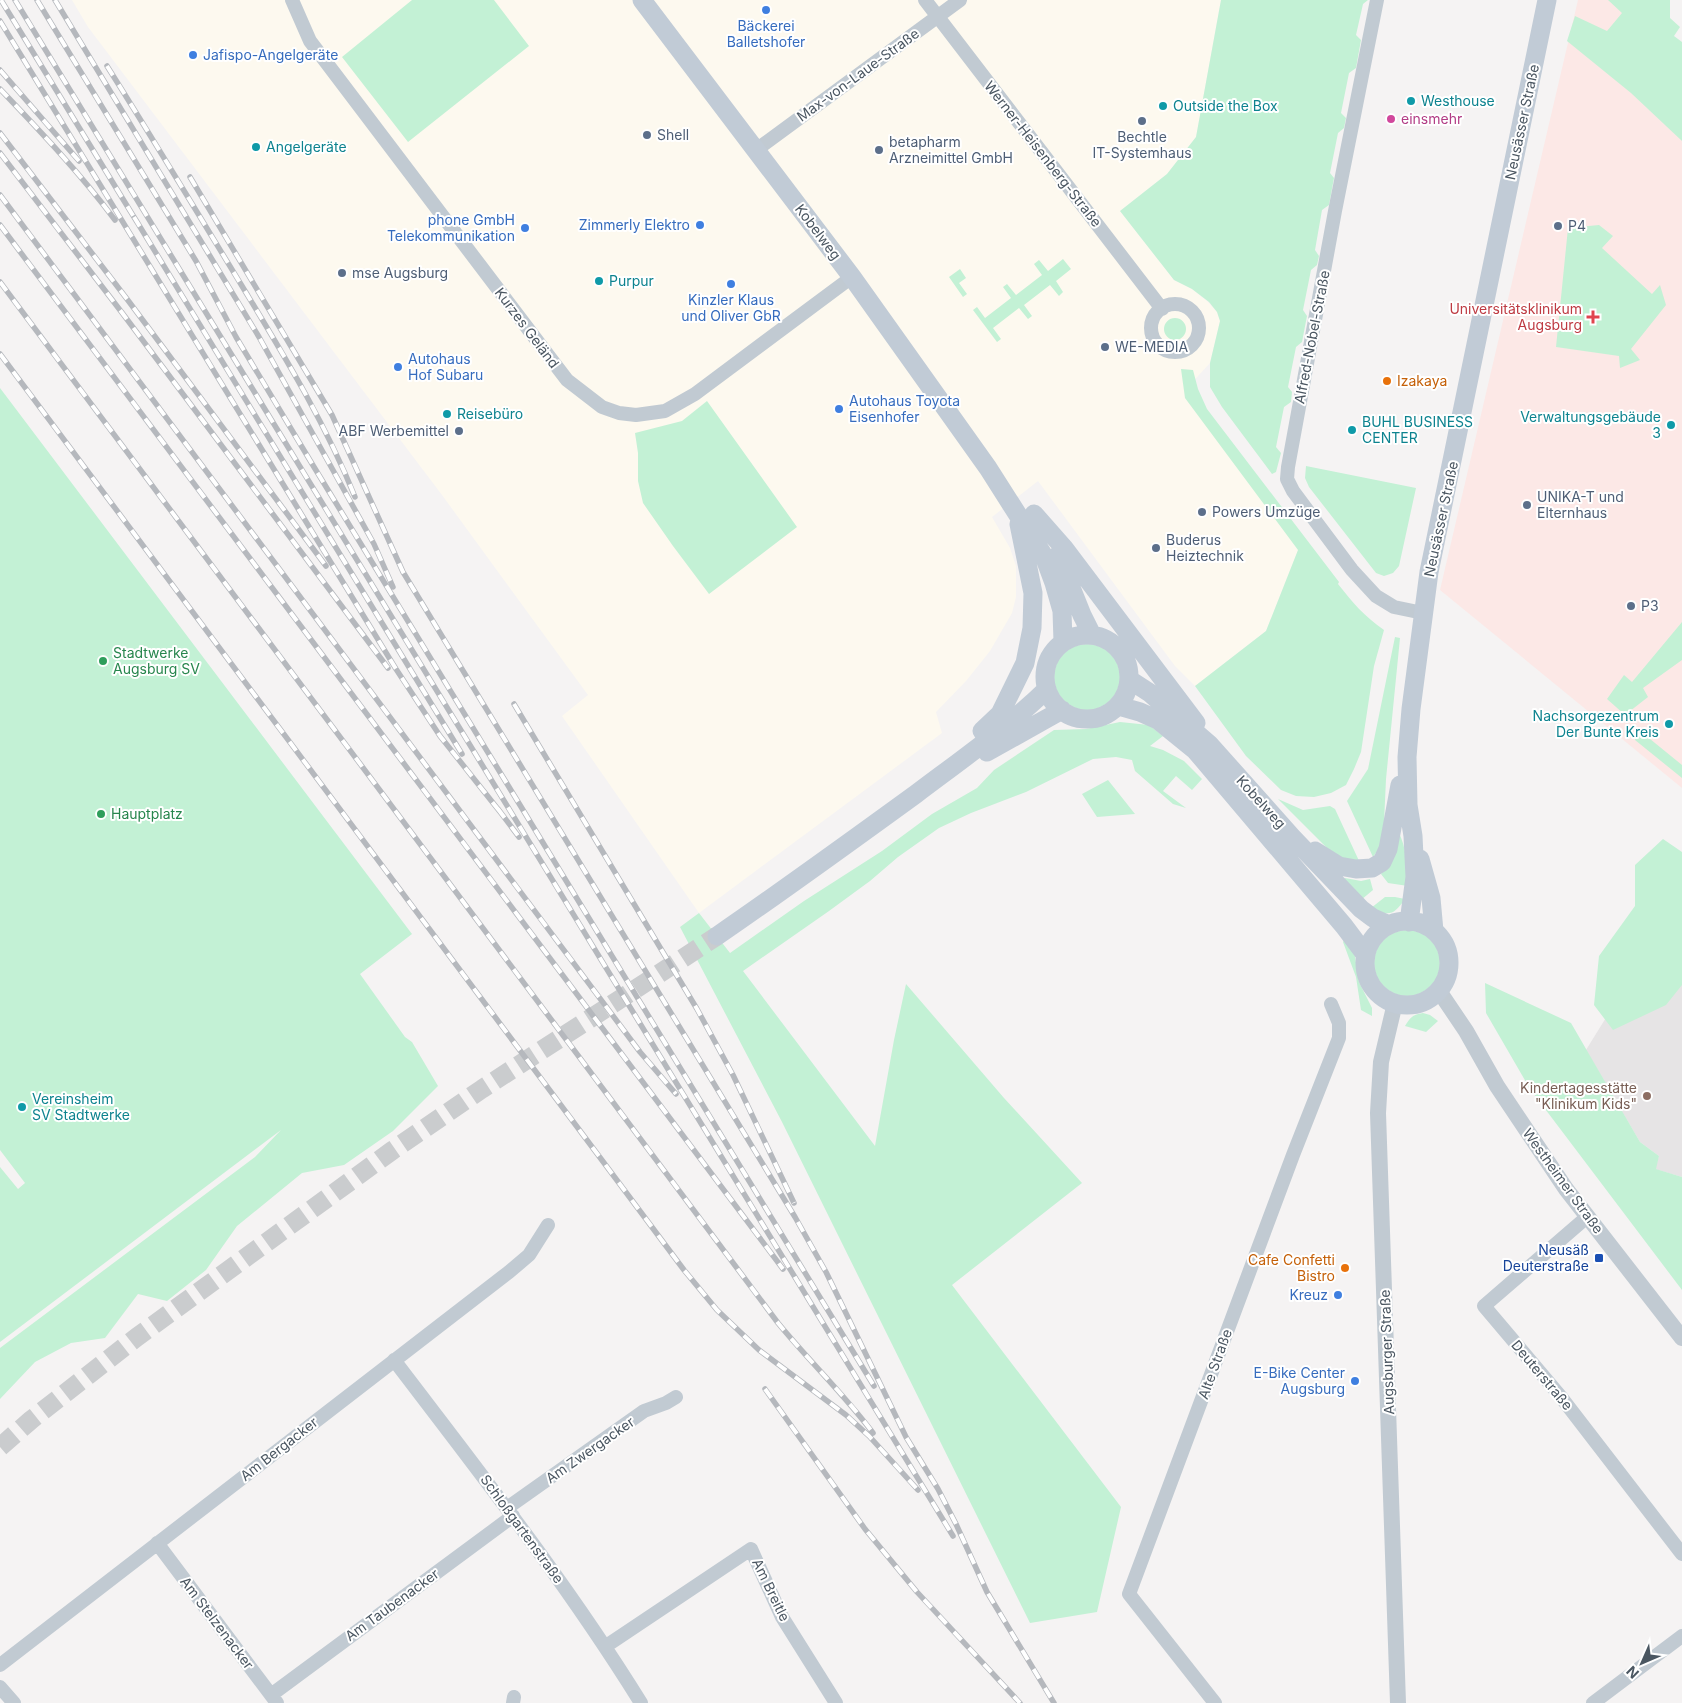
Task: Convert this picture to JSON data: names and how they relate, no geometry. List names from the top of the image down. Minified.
{"streets":{"main road":["Neusässer Straße","Kobelweg"],"street":["Max-von-Laue-Straße","Werner-Heisenberg-Straße","Kurzes Geländ","Alfred-Nobel-Straße","Westheimer Straße","Augsburger Straße","Alte Straße","Deuterstraße","Am Bergacker","Am Zwergacker","Schloßgartenstraße","Am Breitle","Am Taubenacker","Am Stelzenacker"]},"crossings":[["Max-von-Laue-Straße","Werner-Heisenberg-Straße"],["Max-von-Laue-Straße","Kobelweg"],["Neusässer Straße","Kobelweg"],["Neusässer Straße","Alfred-Nobel-Straße"],["Neusässer Straße","Westheimer Straße"],["Neusässer Straße","Augsburger Straße"],["Kobelweg","Kurzes Geländ"],["Kobelweg","Westheimer Straße"],["Kobelweg","Augsburger Straße"],["Westheimer Straße","Augsburger Straße"],["Westheimer Straße","Deuterstraße"],["Am Bergacker","Schloßgartenstraße"],["Am Bergacker","Am Stelzenacker"],["Am Zwergacker","Schloßgartenstraße"],["Am Zwergacker","Am Taubenacker"],["Schloßgartenstraße","Am Breitle"],["Schloßgartenstraße","Am Taubenacker"],["Am Taubenacker","Am Stelzenacker"]],"places":{"other":["Bäckerei Balletshofer","Jafispo-Angelgeräte","Westhouse","Outside the Box","einsmehr","Bechtle IT-Systemhaus","Shell","Angelgeräte","betapharm Arzneimittel GmbH","Zimmerly Elektro","P4","phone GmbH Telekommunikation","mse Augsburg","Purpur","Kinzler Klaus und Oliver GbR","WE-MEDIA","Autohaus Hof Subaru","Izakaya","Autohaus Toyota Eisenhofer","Reisebüro","Verwaltungsgebäude 3","BUHL BUSINESS CENTER","ABF Werbemittel","UNIKA-T und Elternhaus","Powers Umzüge","Buderus Heiztechnik","P3","Stadtwerke Augsburg SV","Nachsorgezentrum Der Bunte Kreis","Hauptplatz","Kindertagesstätte \"Klinikum Kids\"","Vereinsheim SV Stadtwerke","Cafe Confetti Bistro","Kreuz","E-Bike Center Augsburg"],"health":["Universitätsklinikum Augsburg"],"transit":["Neusäß Deuterstraße"]},"north":"bottom left"}
